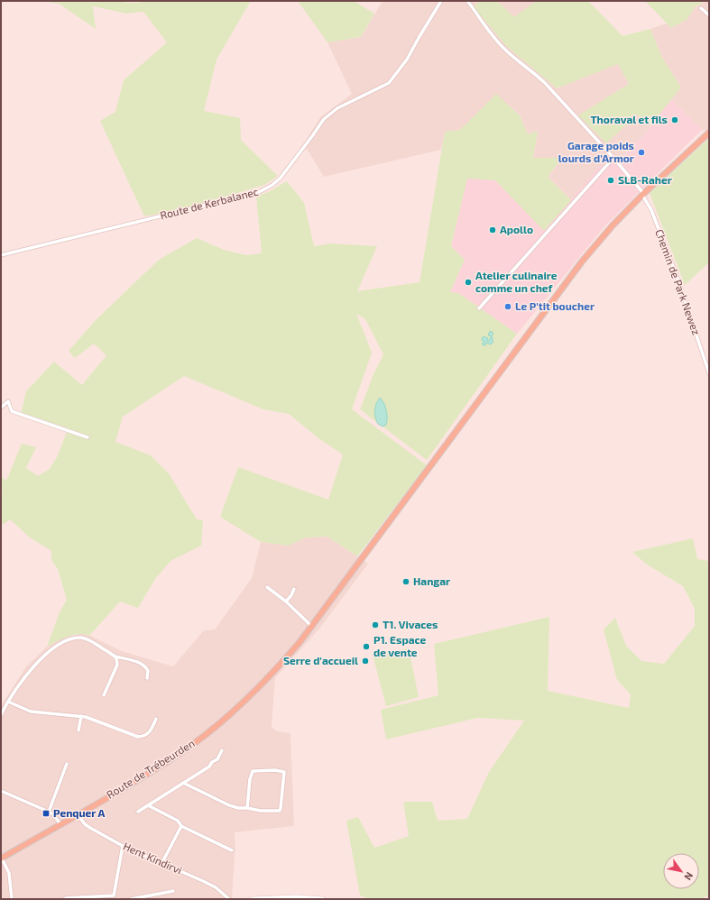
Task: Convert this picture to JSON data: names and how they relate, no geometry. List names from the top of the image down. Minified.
{"streets":{"main road":["Route de Trébeurden"],"street":["Route de Kerbalanec","Chemin de Park Newez","Hent Kindirvi"]},"crossings":[["Chemin de Park Newez","Route de Trébeurden"],["Route de Trébeurden","Hent Kindirvi"]],"places":{"other":["Thoraval et fils","Garage poids lourds d'Armor","SLB-Raher","Apollo","Atelier culinaire comme un chef","Le P'tit boucher","Hangar","T1. Vivaces","P1. Espace de vente","Serre d'accueil"],"transit":["Penquer A"]},"north":"bottom right"}
